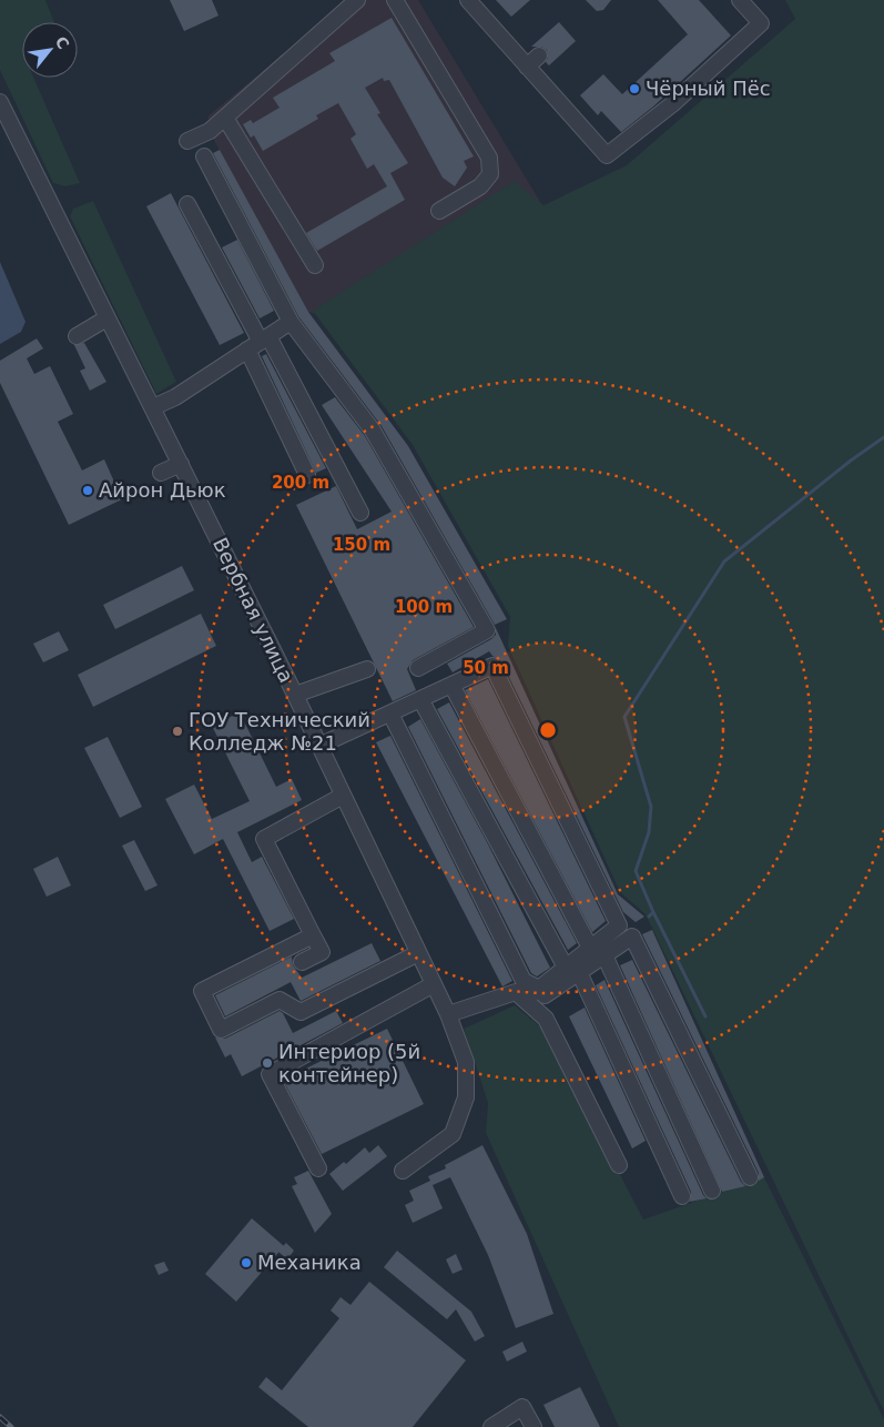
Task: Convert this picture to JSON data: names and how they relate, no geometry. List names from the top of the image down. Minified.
{"streets":{"street":["Вербная улица"]},"places":["Чёрный Пёс","Айрон Дьюк","ГОУ Технический Колледж №21","Интериор (5й контейнер)","Механика"],"north":"top right","rings":["200 m","150 m","100 m","50 m"]}
